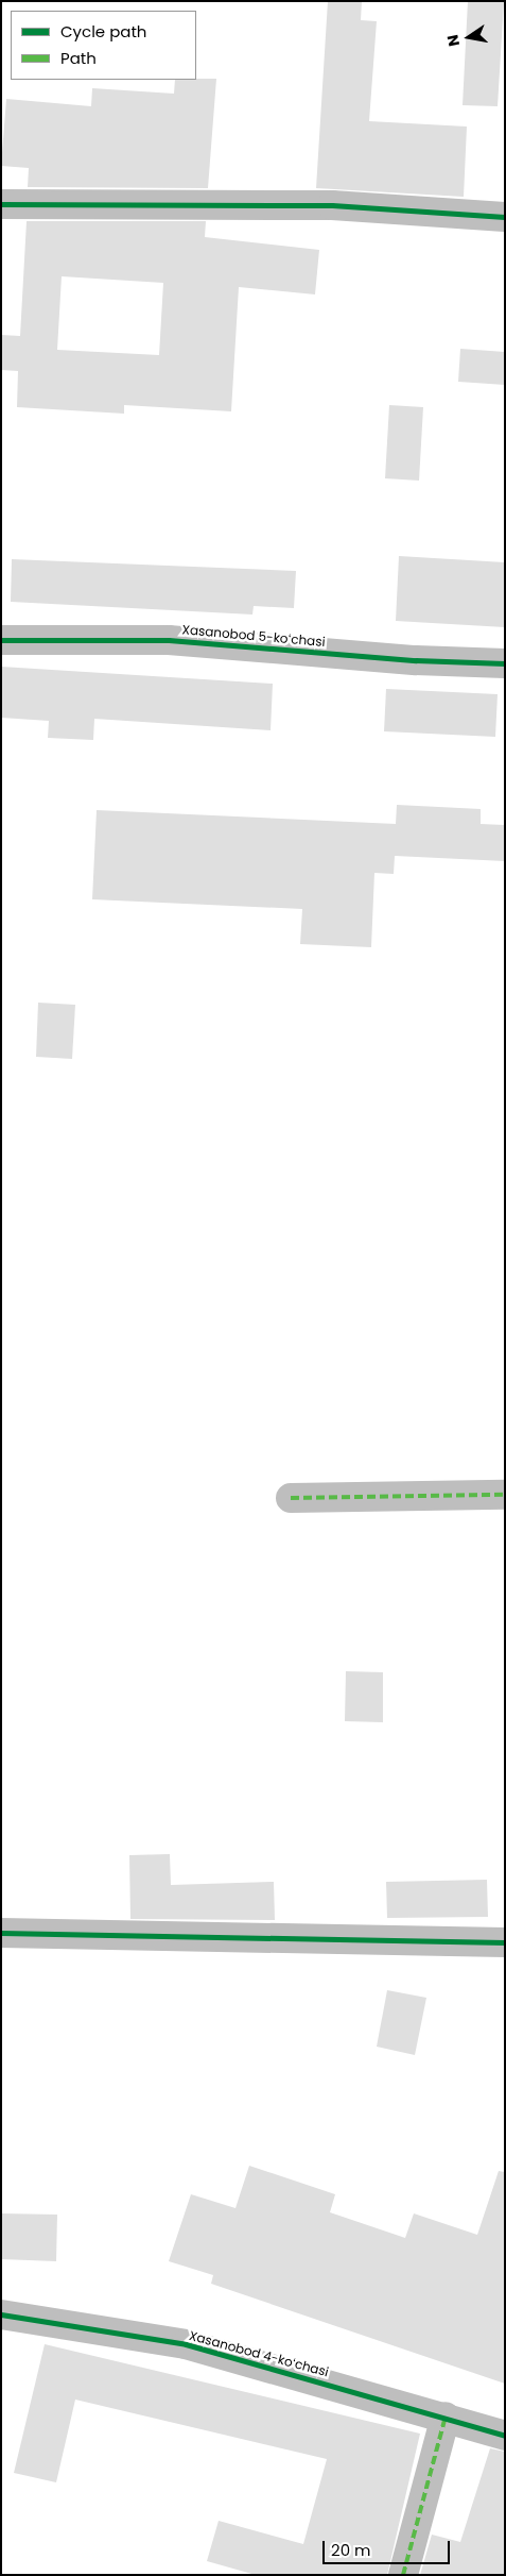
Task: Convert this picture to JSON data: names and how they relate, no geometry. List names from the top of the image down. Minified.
{"streets":{"street":["Xasanobod 5-koʻchasi","Xasanobod 4-koʻchasi"]},"legend":["Cycle path","Path"],"scale_bar":"20 m","north":"left"}
